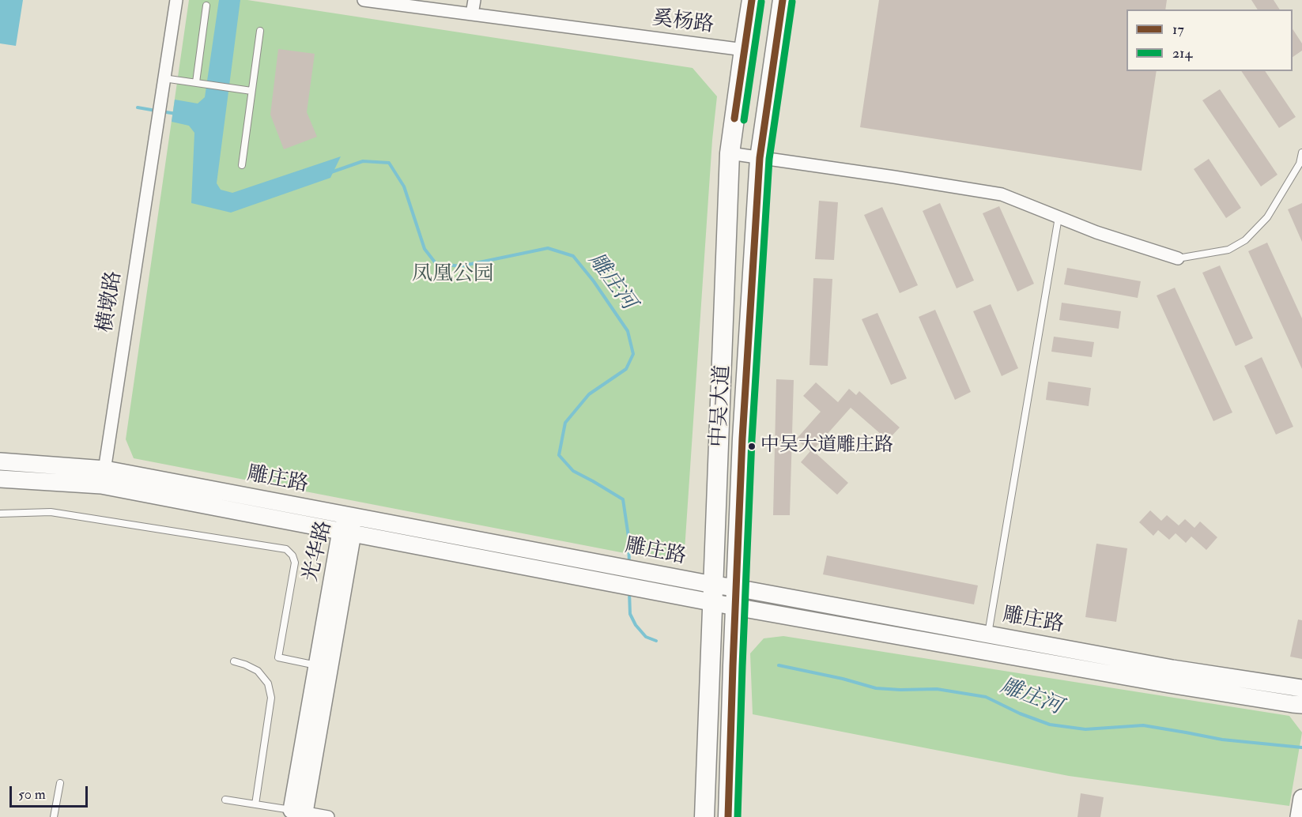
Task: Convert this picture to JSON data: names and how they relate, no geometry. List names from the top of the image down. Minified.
{"streets":{"main road":["中吴大道","雕庄路","光华路"],"street":["奚杨路","横墩路"]},"crossings":[["奚杨路","中吴大道"],["横墩路","雕庄路"],["中吴大道","雕庄路"],["雕庄路","光华路"]],"water":["雕庄河"],"parks":["凤凰公园"],"places":["中吴大道雕庄路"],"lines":["transit line 17","transit line 214"],"legend":["17","214"],"scale_bar":"50 m"}
